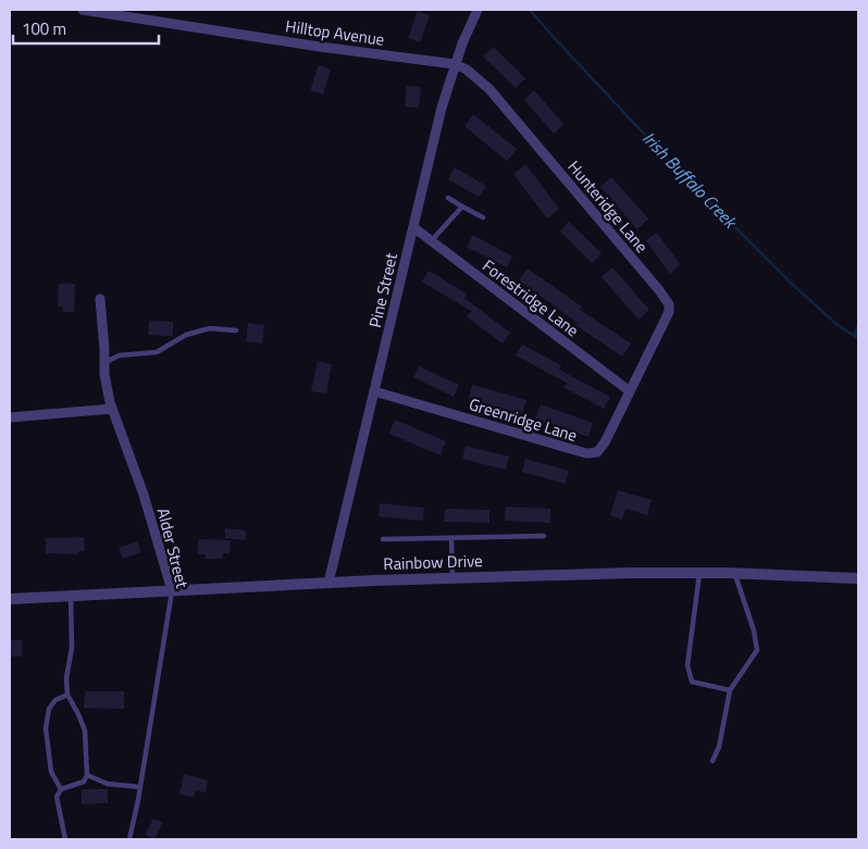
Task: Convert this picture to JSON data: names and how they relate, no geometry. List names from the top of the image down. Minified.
{"streets":{"street":["Hilltop Avenue","Hunteridge Lane","Pine Street","Forestridge Lane","Greenridge Lane","Alder Street","Rainbow Drive"]},"crossings":[["Hilltop Avenue","Hunteridge Lane"],["Hilltop Avenue","Pine Street"],["Hunteridge Lane","Pine Street"],["Hunteridge Lane","Forestridge Lane"],["Hunteridge Lane","Greenridge Lane"],["Pine Street","Forestridge Lane"],["Pine Street","Greenridge Lane"],["Pine Street","Rainbow Drive"],["Forestridge Lane","Greenridge Lane"],["Alder Street","Rainbow Drive"]],"water":["Irish Buffalo Creek"],"scale_bar":"100 m"}
